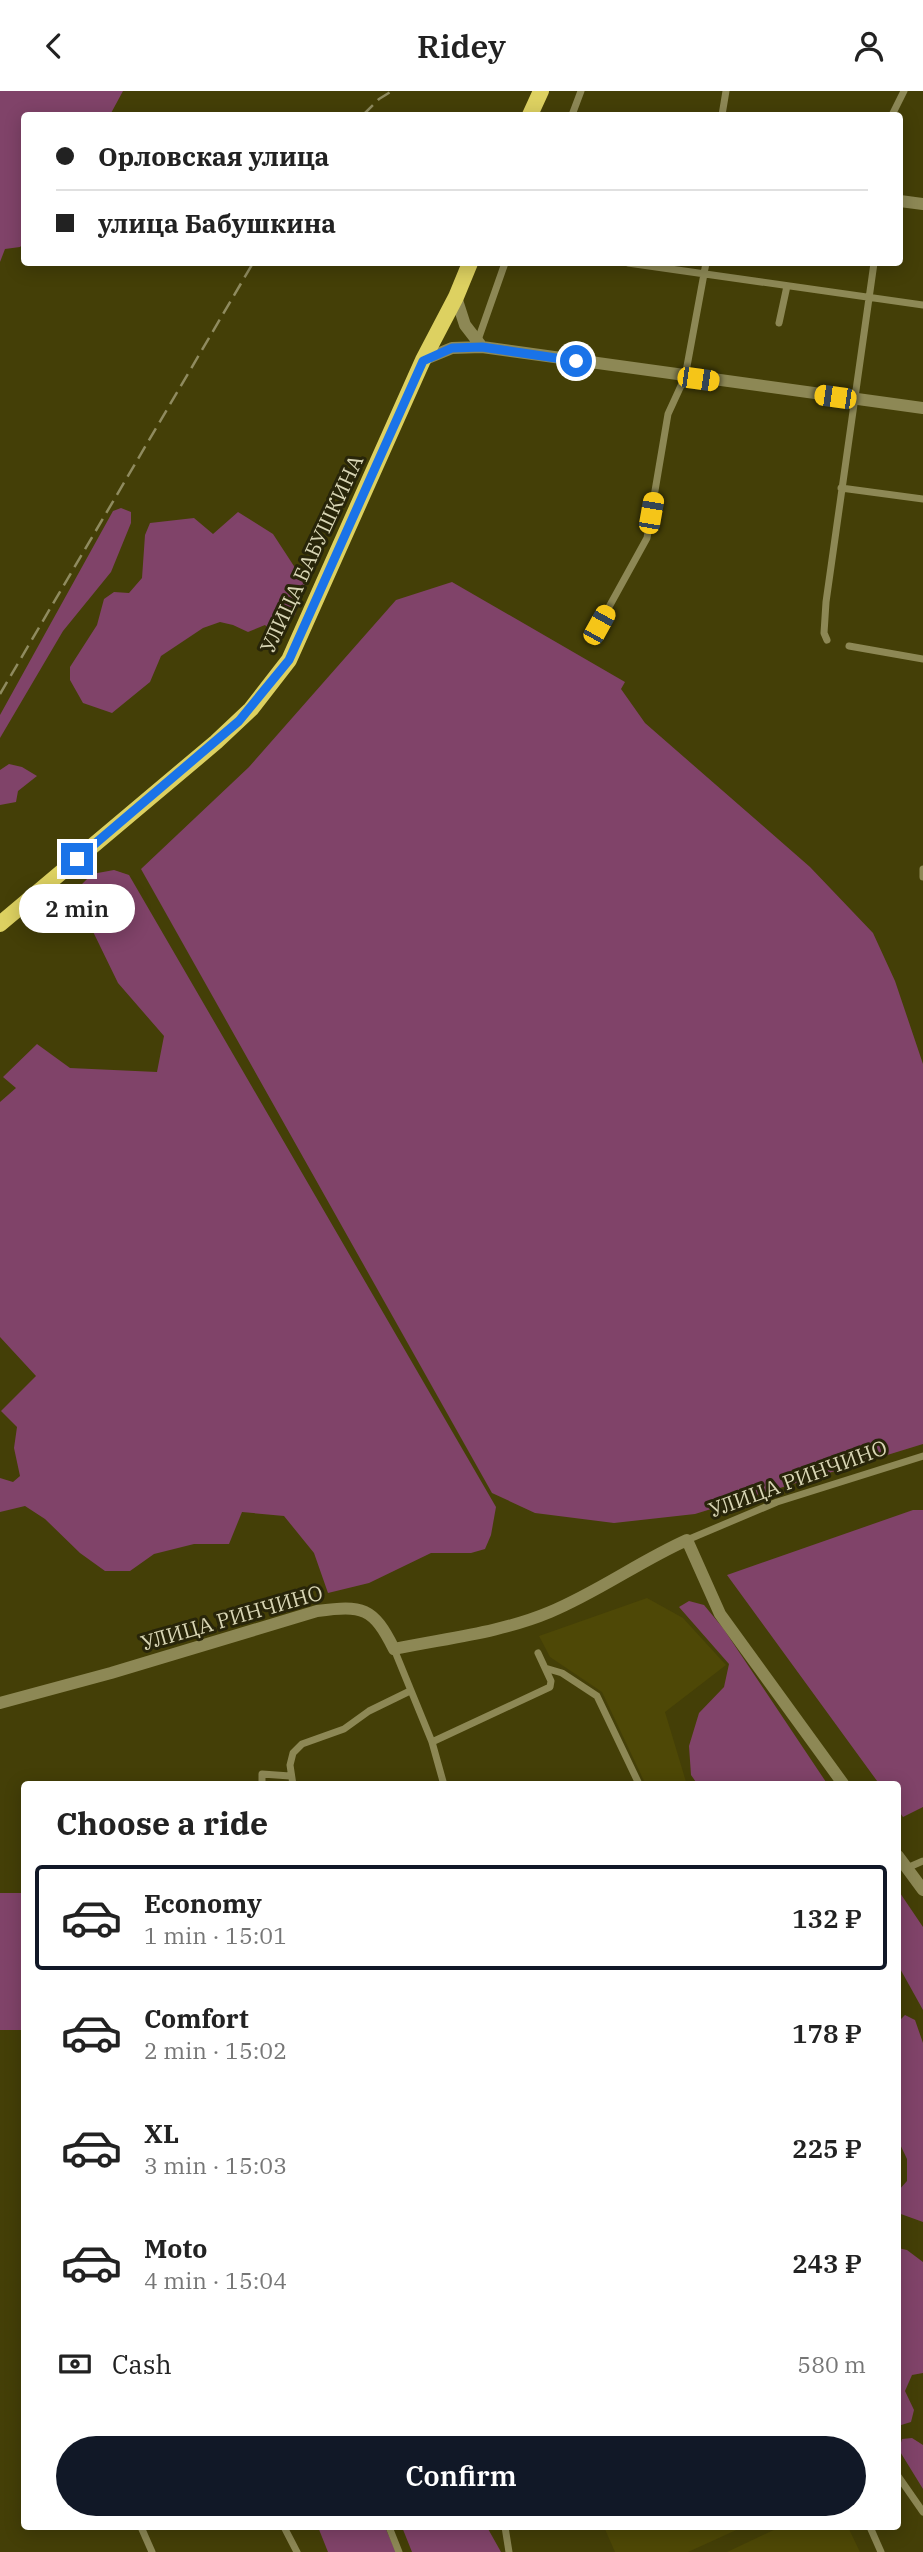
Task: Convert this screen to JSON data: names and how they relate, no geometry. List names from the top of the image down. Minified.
{"streets":{"main road":["УЛИЦА БАБУШКИНА"],"street":["УЛИЦА РИНЧИНО"]},"page":{"header":"Ridey","banner":["Орловская улица","улица Бабушкина"],"bubble":"2 min","heading":"Choose a ride","list":[{"name":"Economy","note":"1 min · 15:01","value":"132 ₽"},{"name":"Comfort","note":"2 min · 15:02","value":"178 ₽"},{"name":"XL","note":"3 min · 15:03","value":"225 ₽"},{"name":"Moto","note":"4 min · 15:04","value":"243 ₽"}],"pay":["Cash","580 m"],"buttons":"Confirm"}}
